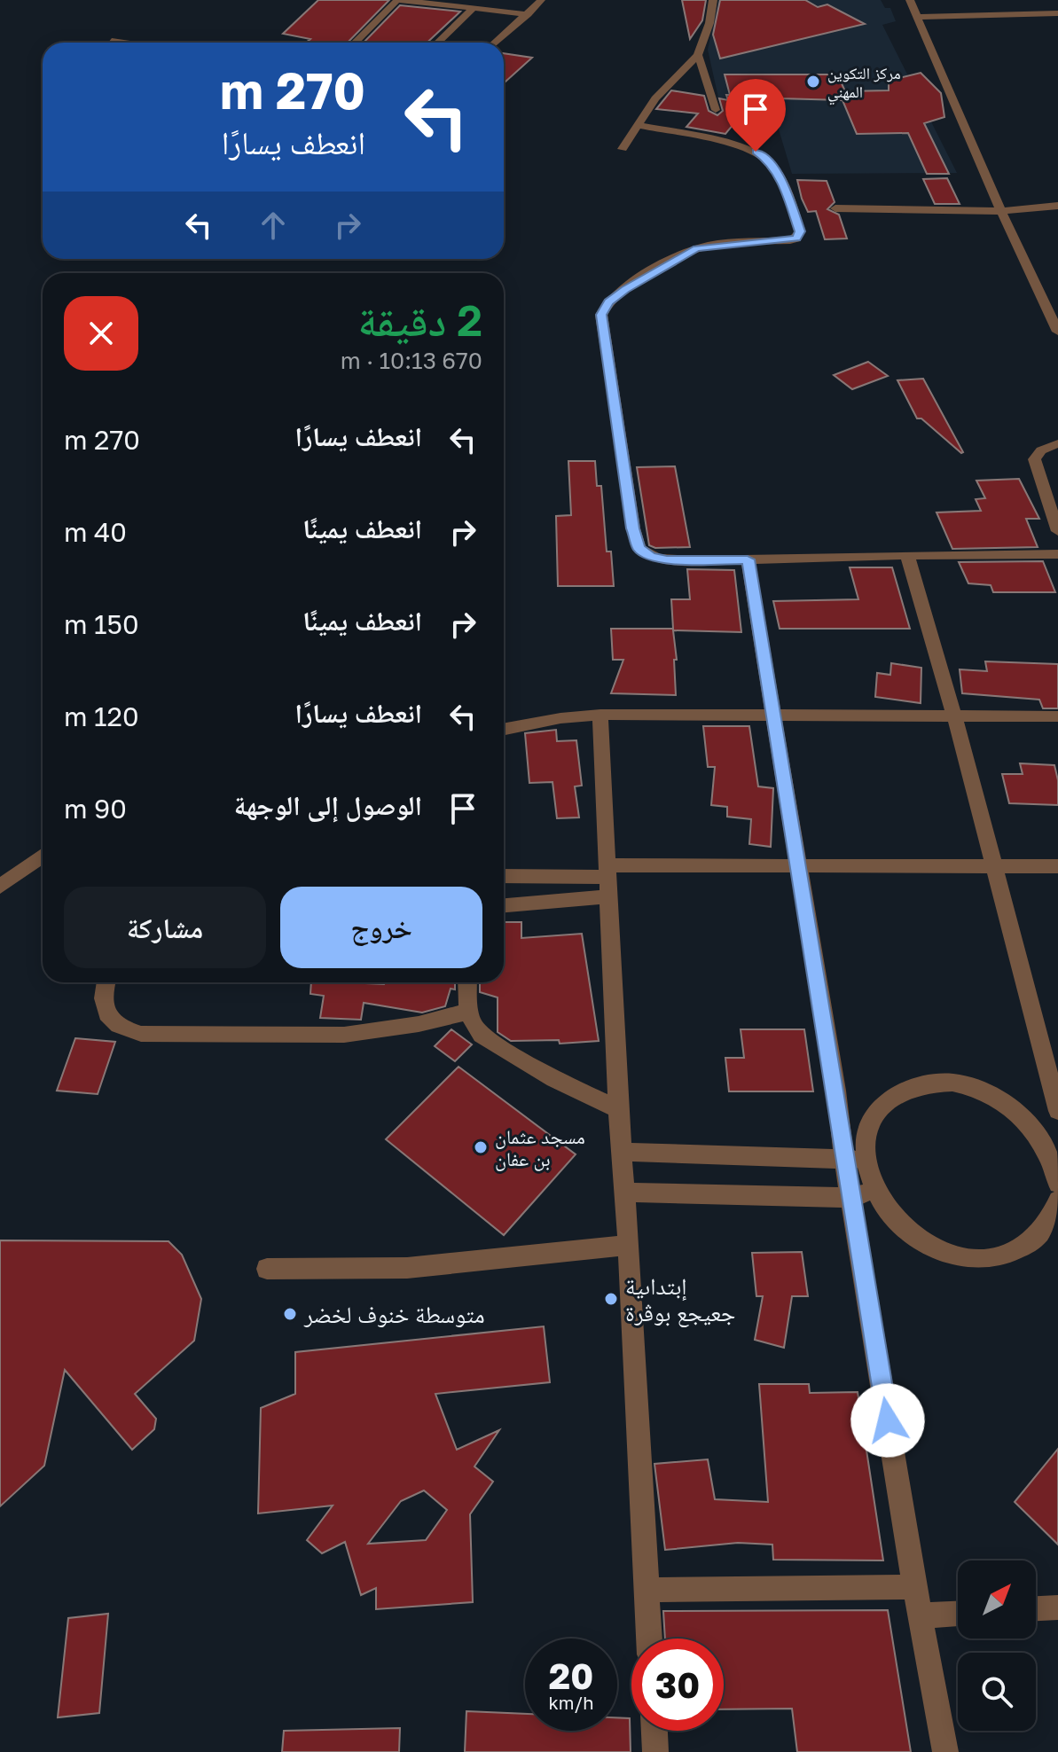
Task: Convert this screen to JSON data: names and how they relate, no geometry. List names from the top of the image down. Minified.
{"places":["مركز التكوين المهني","مسجد عثمان بن عفان","إبتداىية جعيجع بوڨرة","متوسطة خنوف لخضر"],"north":"top right","page":{"turn":["270 m","انعطف يسارًا"],"heading":["2 دقيقة","670 m · 10:13"],"list":[{"name":"انعطف يسارًا","value":"270 m"},{"name":"انعطف يمينًا","value":"40 m"},{"name":"انعطف يمينًا","value":"150 m"},{"name":"انعطف يسارًا","value":"120 m"},{"name":"الوصول إلى الوجهة","value":"90 m"}],"buttons":["خروج","مشاركة"],"speed":"20 km/h","limit":"30"}}
